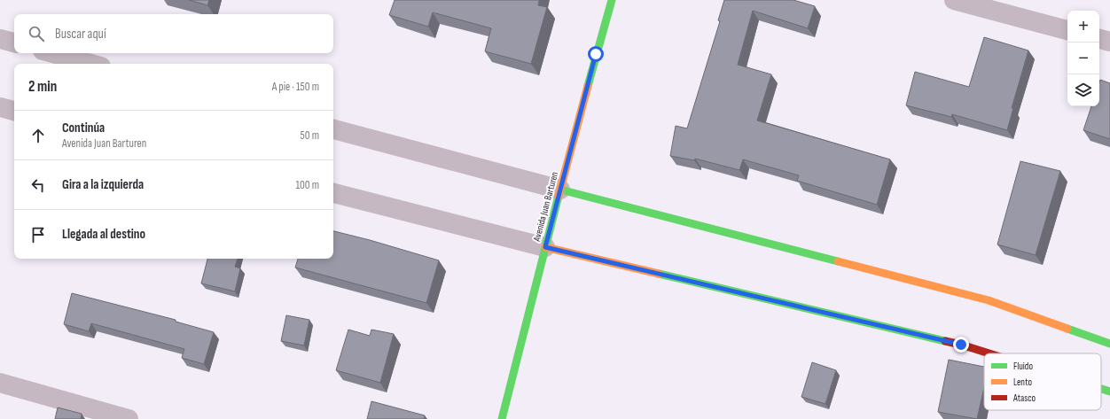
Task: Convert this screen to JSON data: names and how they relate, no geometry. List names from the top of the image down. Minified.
{"streets":{"street":["Avenida Juan Barturen"]},"legend":["Fluido","Lento","Atasco"],"page":{"map_buttons":["+","−"],"search":"Buscar aquí","heading":["2 min","A pie · 150 m"],"list":[["Continúa","Avenida Juan Barturen","50 m"],["Gira a la izquierda","100 m"],"Llegada al destino"]}}
